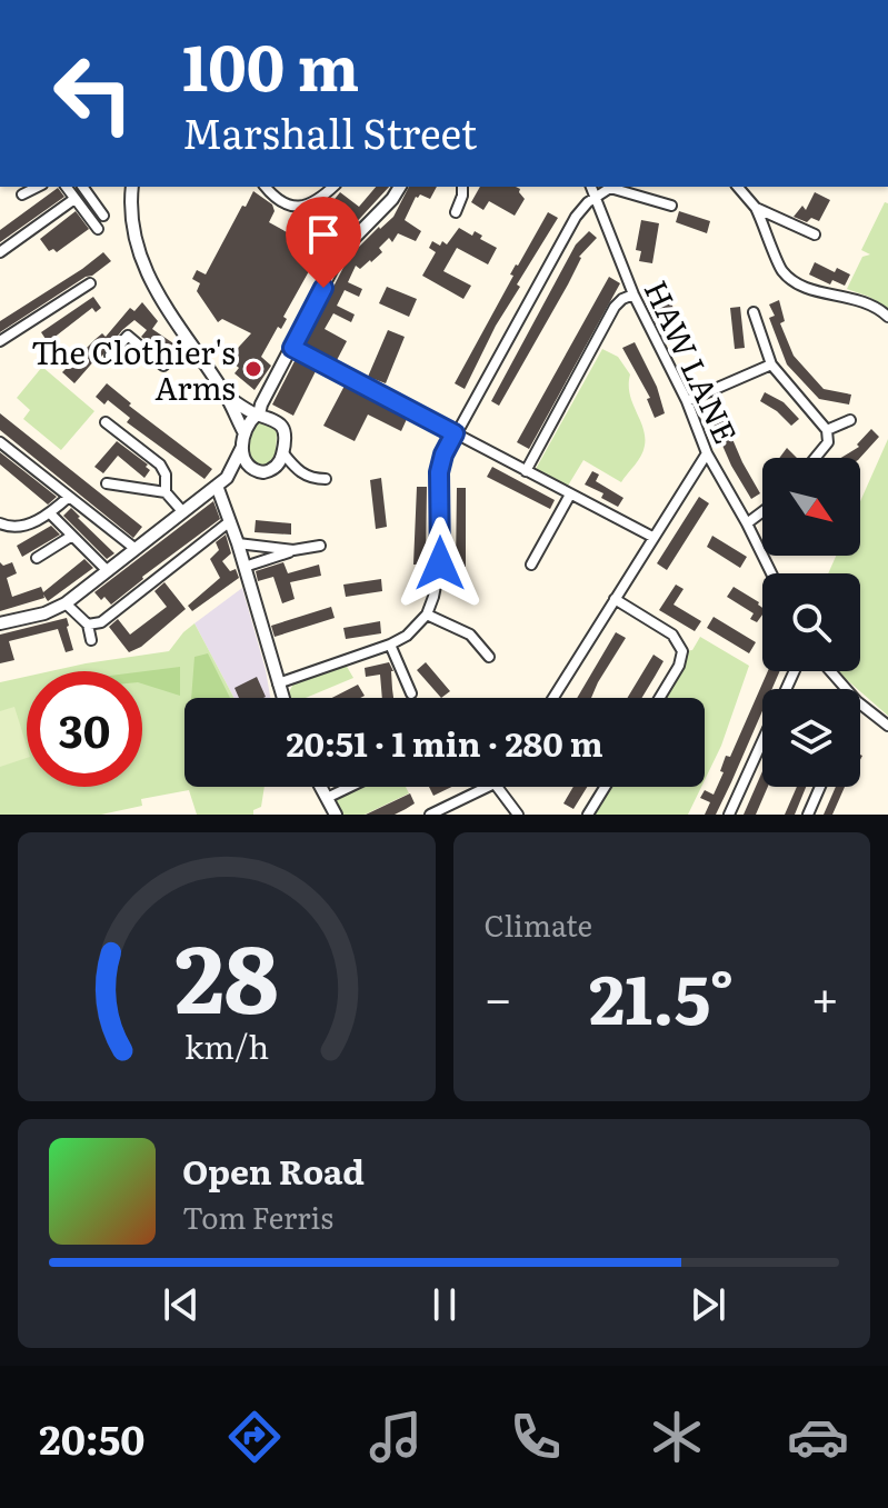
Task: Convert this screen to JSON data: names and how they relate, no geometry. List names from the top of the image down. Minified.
{"streets":{"street":["HAW LANE"]},"places":["The Clothier's Arms"],"north":"bottom right","page":{"turn":["100 m","Marshall Street"],"limit":"30","trip":"20:51 · 1 min · 280 m","tile":"Climate","heat":["−","21.5°","+"],"song":["Open Road","Tom Ferris"],"tabs":"20:50","gauge":["28","km/h"]}}
